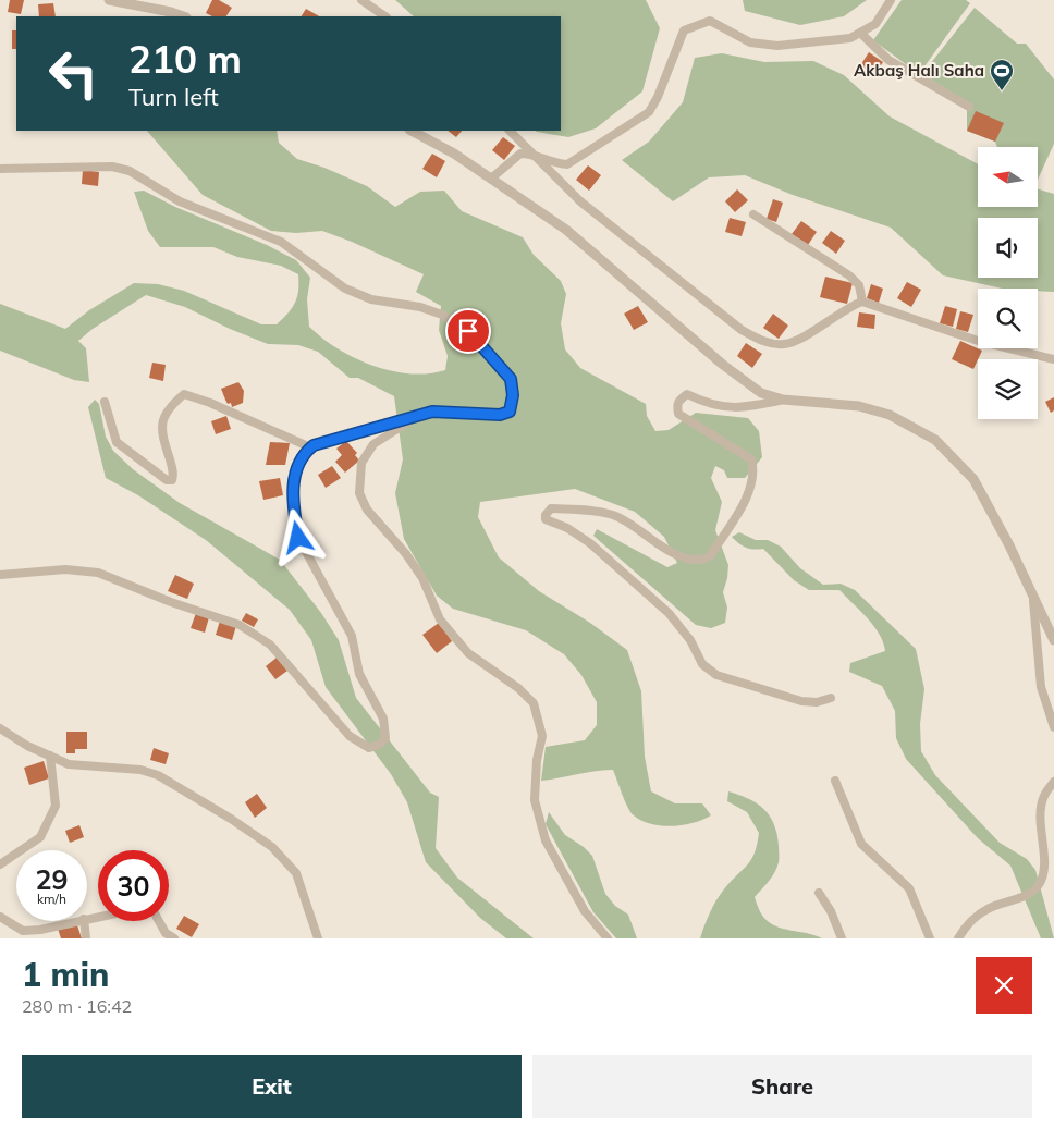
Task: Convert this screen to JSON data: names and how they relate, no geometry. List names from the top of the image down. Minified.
{"places":{"sports":["Akbaş Halı Saha"]},"north":"left","page":{"turn":["210 m","Turn left"],"speed":"29 km/h","limit":"30","heading":["1 min","280 m · 16:42"],"buttons":["Exit","Share"]}}
